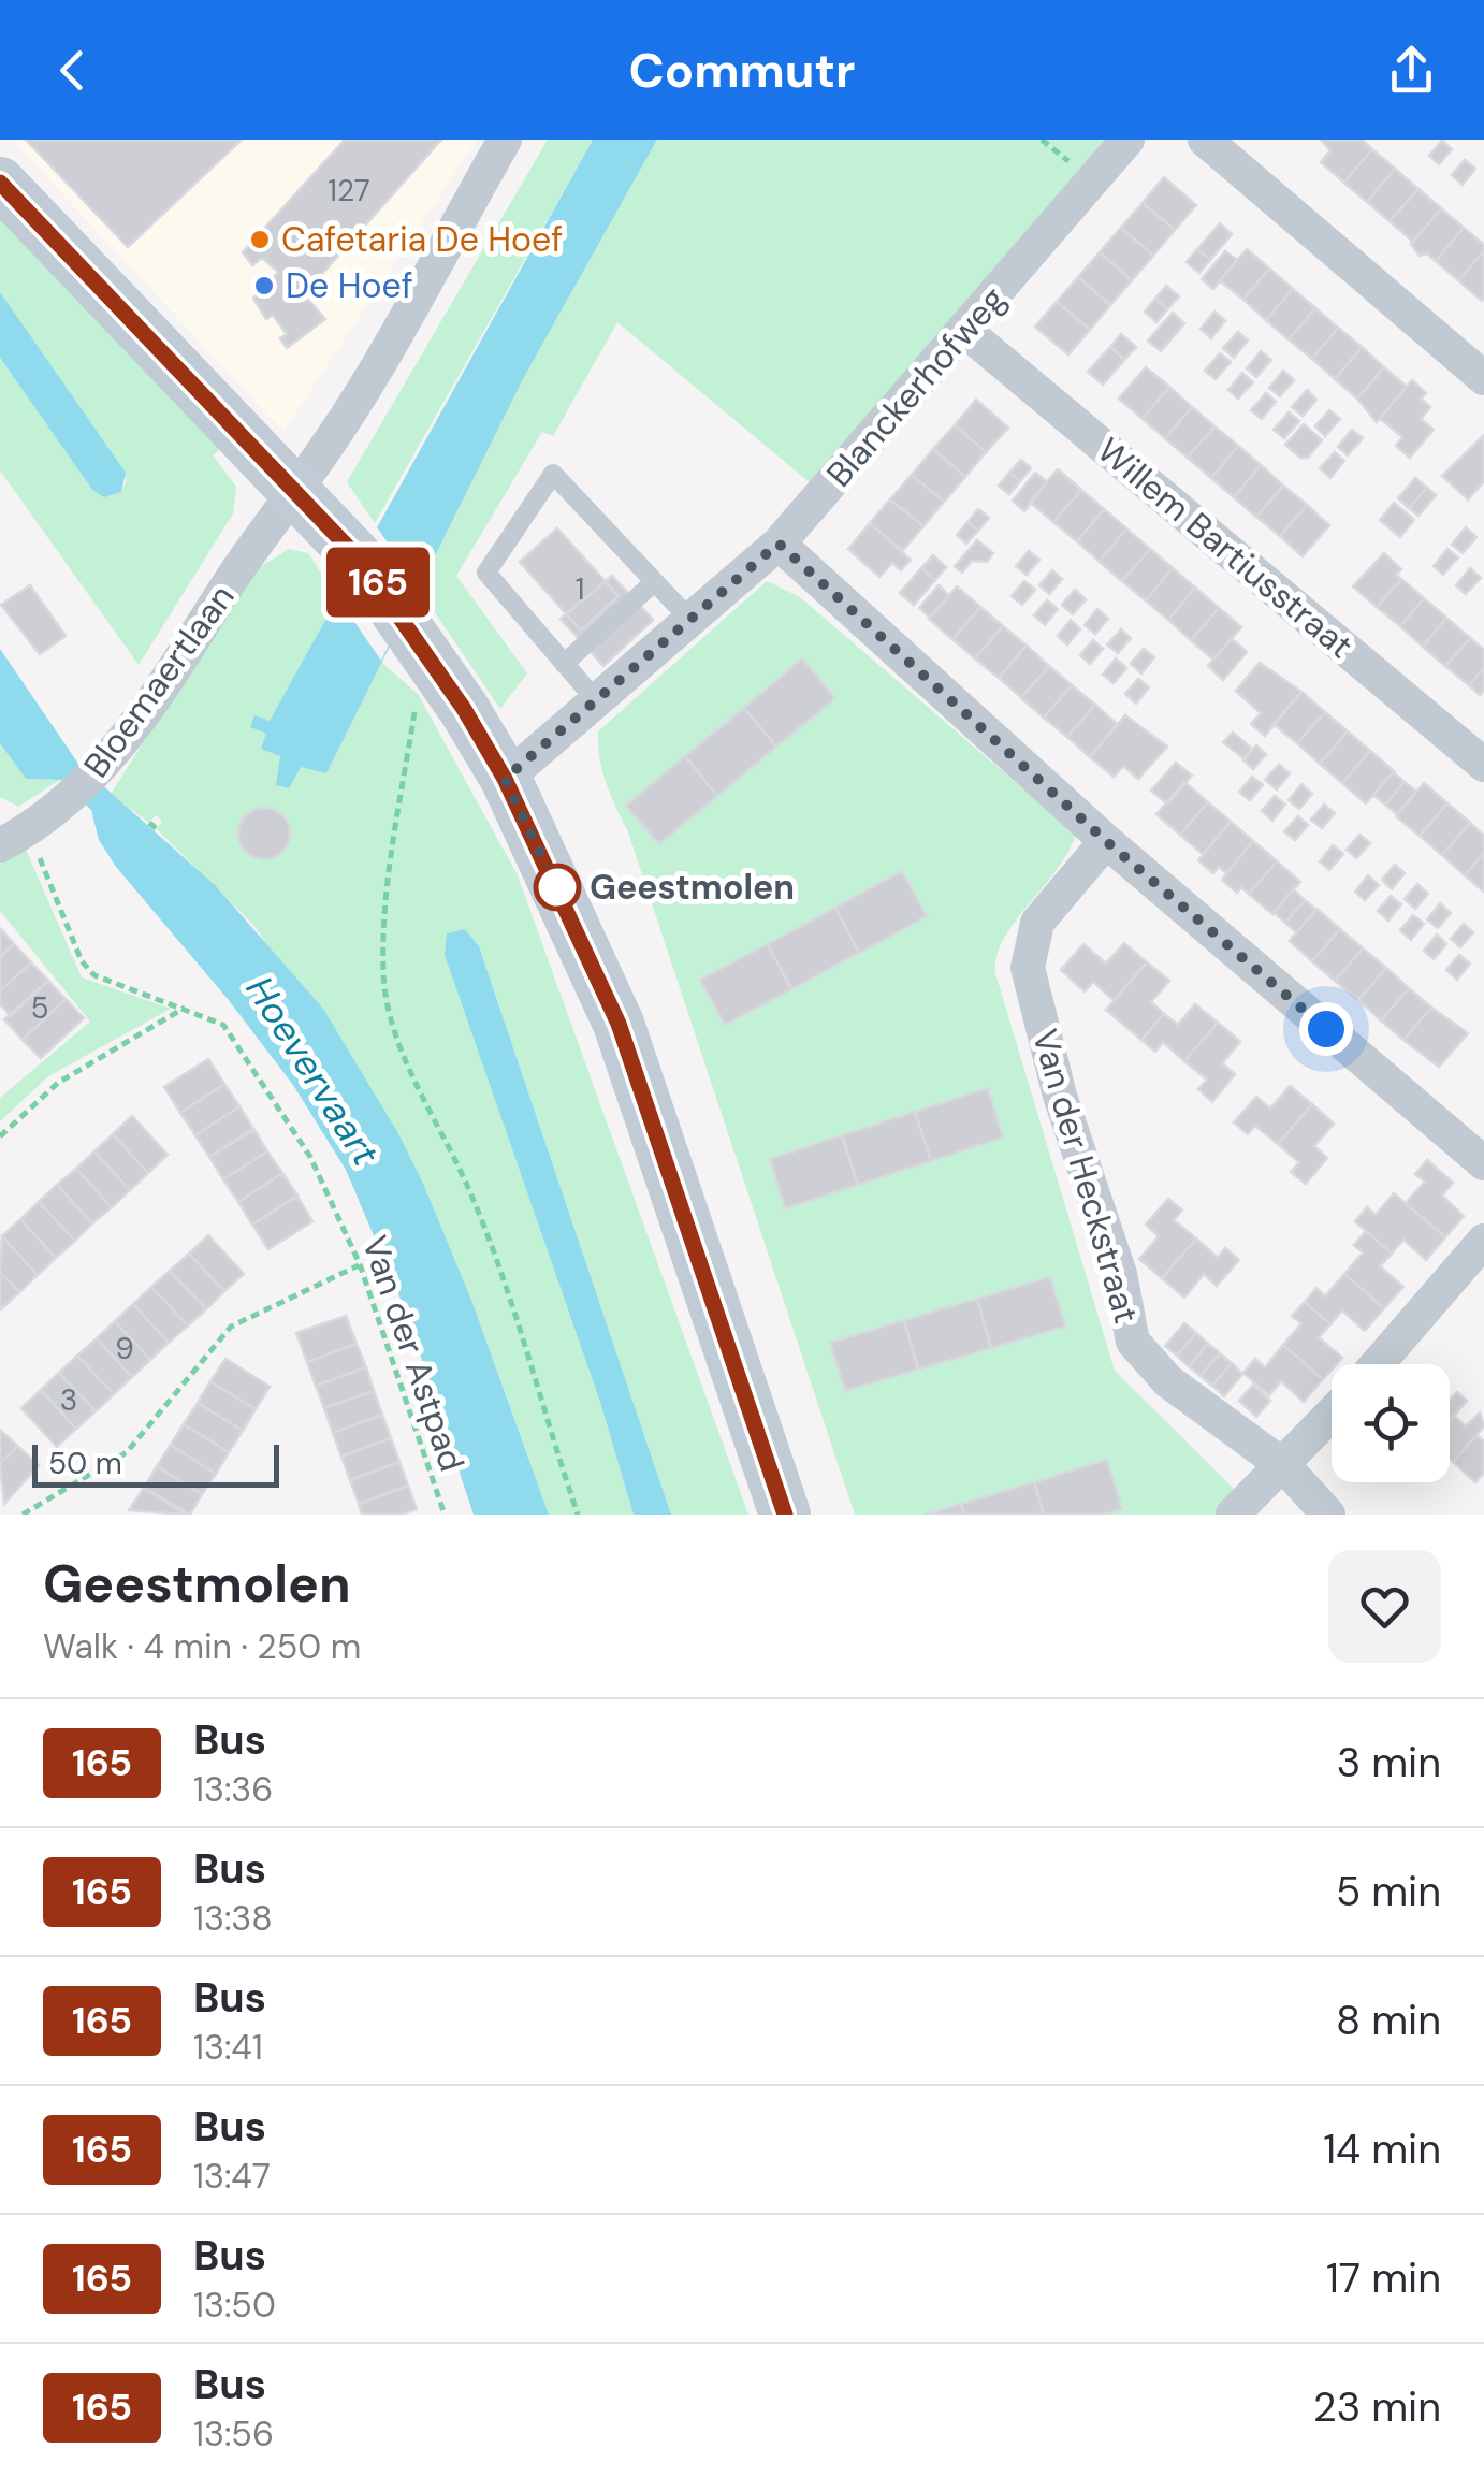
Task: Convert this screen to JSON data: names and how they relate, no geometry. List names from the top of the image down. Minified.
{"streets":{"street":["Blanckerhofweg","Willem Bartiusstraat","Bloemaertlaan","Van der Heckstraat"],"path":["Van der Astpad"]},"crossings":[["Blanckerhofweg","Willem Bartiusstraat"],["Bloemaertlaan","Van der Astpad"]],"water":["Hoevervaart"],"places":["Cafetaria De Hoef","De Hoef","Geestmolen"],"lines":["bus line 165"],"house_numbers":["127","1","5","9","3"],"scale_bar":"50 m","page":{"header":"Commutr","on_map":"165","scale":"50 m","heading":["Geestmolen","Walk · 4 min · 250 m"],"list":[{"mark":"165","name":"Bus","note":"13:36","value":"3 min"},{"mark":"165","name":"Bus","note":"13:38","value":"5 min"},{"mark":"165","name":"Bus","note":"13:41","value":"8 min"},{"mark":"165","name":"Bus","note":"13:47","value":"14 min"},{"mark":"165","name":"Bus","note":"13:50","value":"17 min"},{"mark":"165","name":"Bus","note":"13:56","value":"23 min"}]}}
